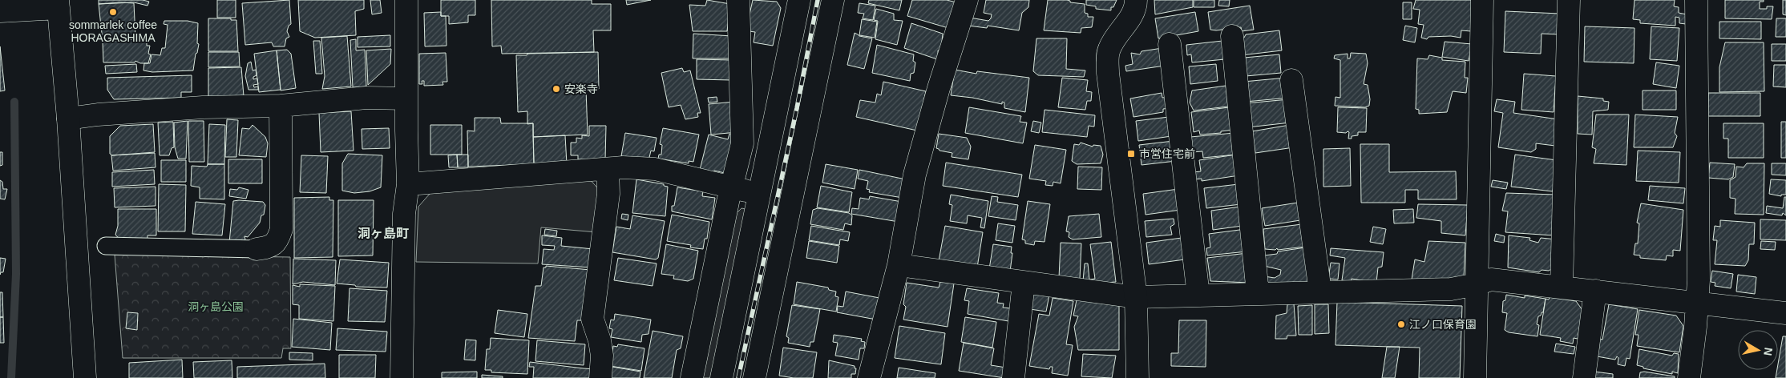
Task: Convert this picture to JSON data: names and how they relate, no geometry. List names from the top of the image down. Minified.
{"districts":["洞ヶ島町"],"parks":["洞ヶ島公園"],"places":{"other":["sommarlek coffee HORAGASHIMA","安楽寺","江ノ口保育園"],"transit":["市営住宅前"]},"north":"right"}
